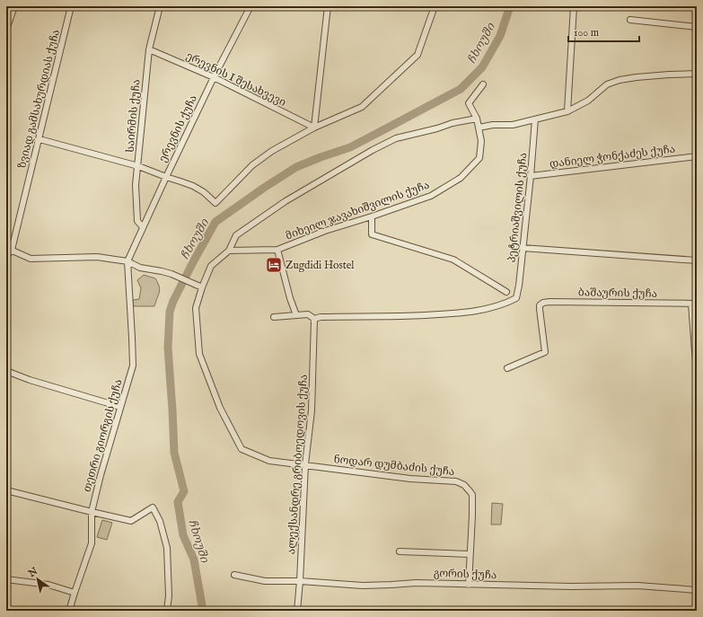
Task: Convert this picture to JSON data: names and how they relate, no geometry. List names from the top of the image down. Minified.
{"streets":{"street":["ერევნის I შესახვევი","ზვიად გამსახურდიას ქუჩა","საირმის ქუჩა","ერევნის ქუჩა","დანიელ ჭონქაძეს ქუჩა","პეტრიაშვილის ქუჩა","მიხეილ ჯავახიშვილის ქუჩა","ბაშაურის ქუჩა","თეთრი გიორგის ქუჩა","ალექსანდრე გრიბოედოვის ქუჩა","ნოდარ დუმბაძის ქუჩა","გორის ქუჩა"]},"crossings":[["ერევნის I შესახვევი","საირმის ქუჩა"],["ერევნის I შესახვევი","ერევნის ქუჩა"],["საირმის ქუჩა","ერევნის ქუჩა"],["ერევნის ქუჩა","თეთრი გიორგის ქუჩა"],["დანიელ ჭონქაძეს ქუჩა","პეტრიაშვილის ქუჩა"],["პეტრიაშვილის ქუჩა","ალექსანდრე გრიბოედოვის ქუჩა"],["მიხეილ ჯავახიშვილის ქუჩა","ნოდარ დუმბაძის ქუჩა"],["ალექსანდრე გრიბოედოვის ქუჩა","ნოდარ დუმბაძის ქუჩა"],["ალექსანდრე გრიბოედოვის ქუჩა","გორის ქუჩა"],["ნოდარ დუმბაძის ქუჩა","გორის ქუჩა"]],"water":["ჩხოუში"],"places":{"hotel":["Zugdidi Hostel"]},"scale_bar":"100 m","north":"top left"}
